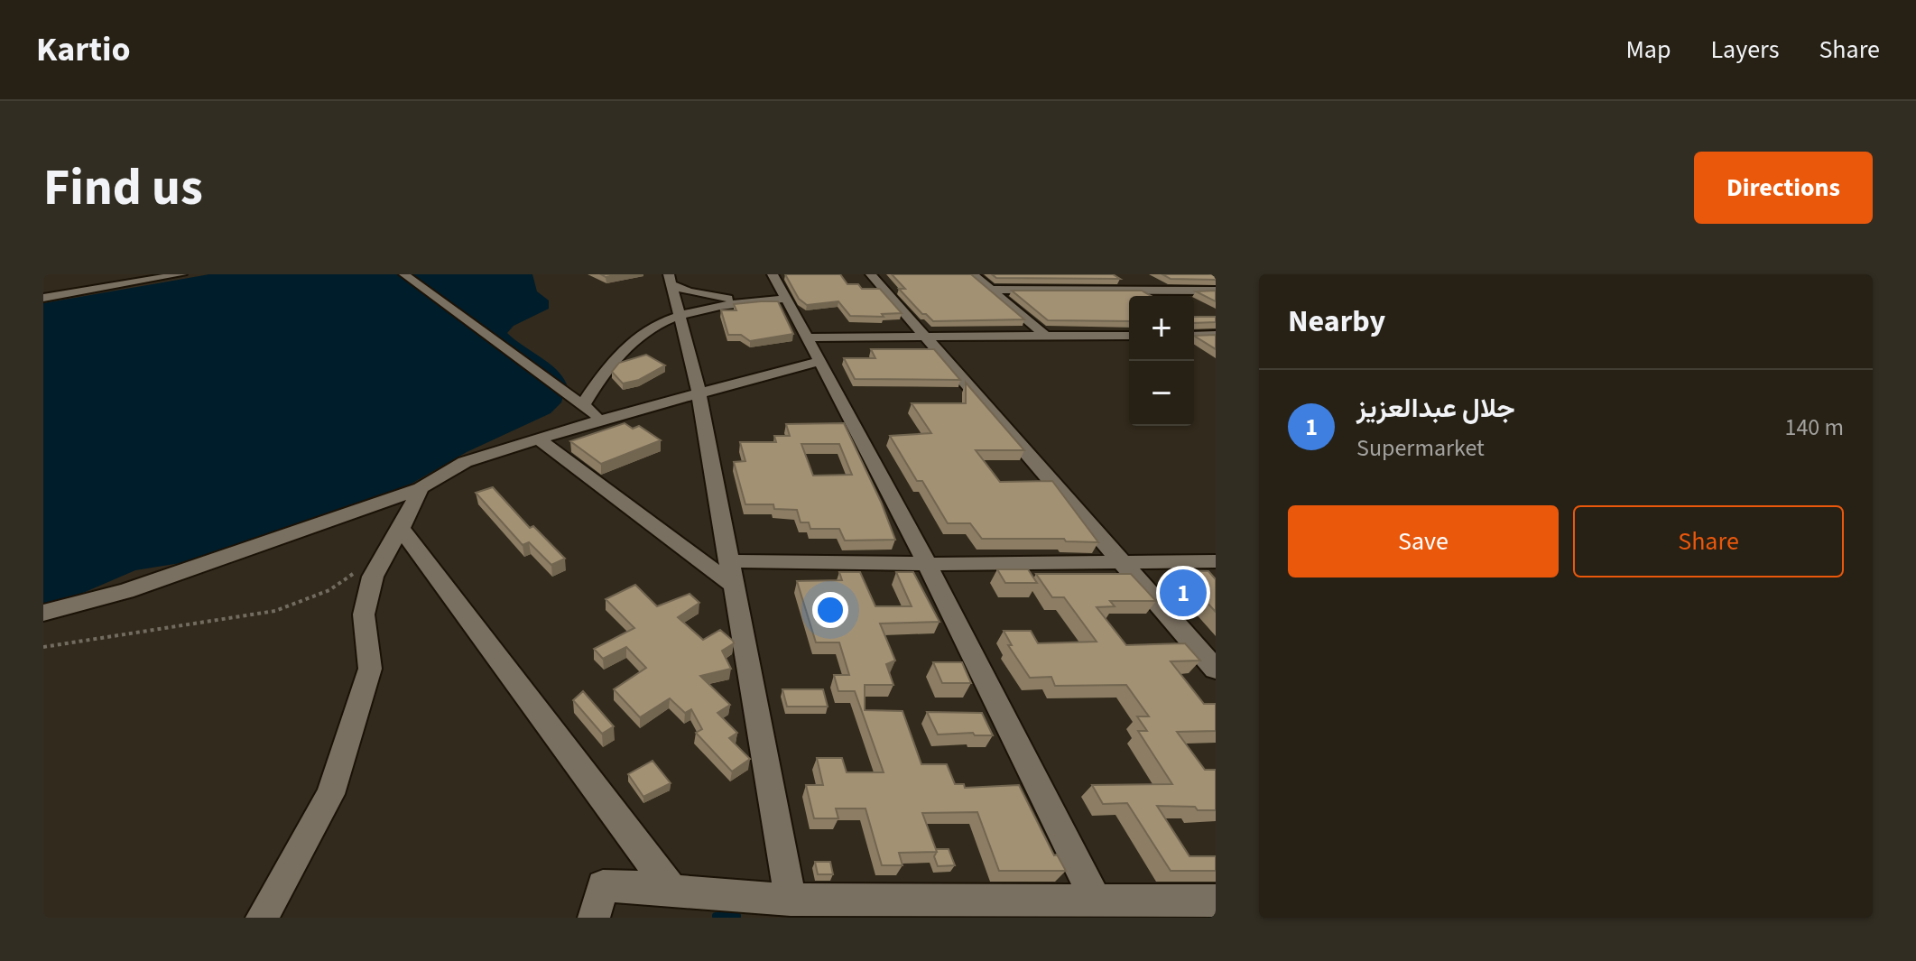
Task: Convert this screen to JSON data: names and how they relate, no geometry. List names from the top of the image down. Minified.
{"page":{"header":"Kartio","nav":["Map","Layers","Share"],"buttons":["Directions",["Save","Share"]],"title":"Find us","heading":"Nearby","map_buttons":["+","−"],"list":[{"mark":"1","name":"جلال عبدالعزيز","note":"Supermarket","value":"140 m"}],"pins":"1"}}
